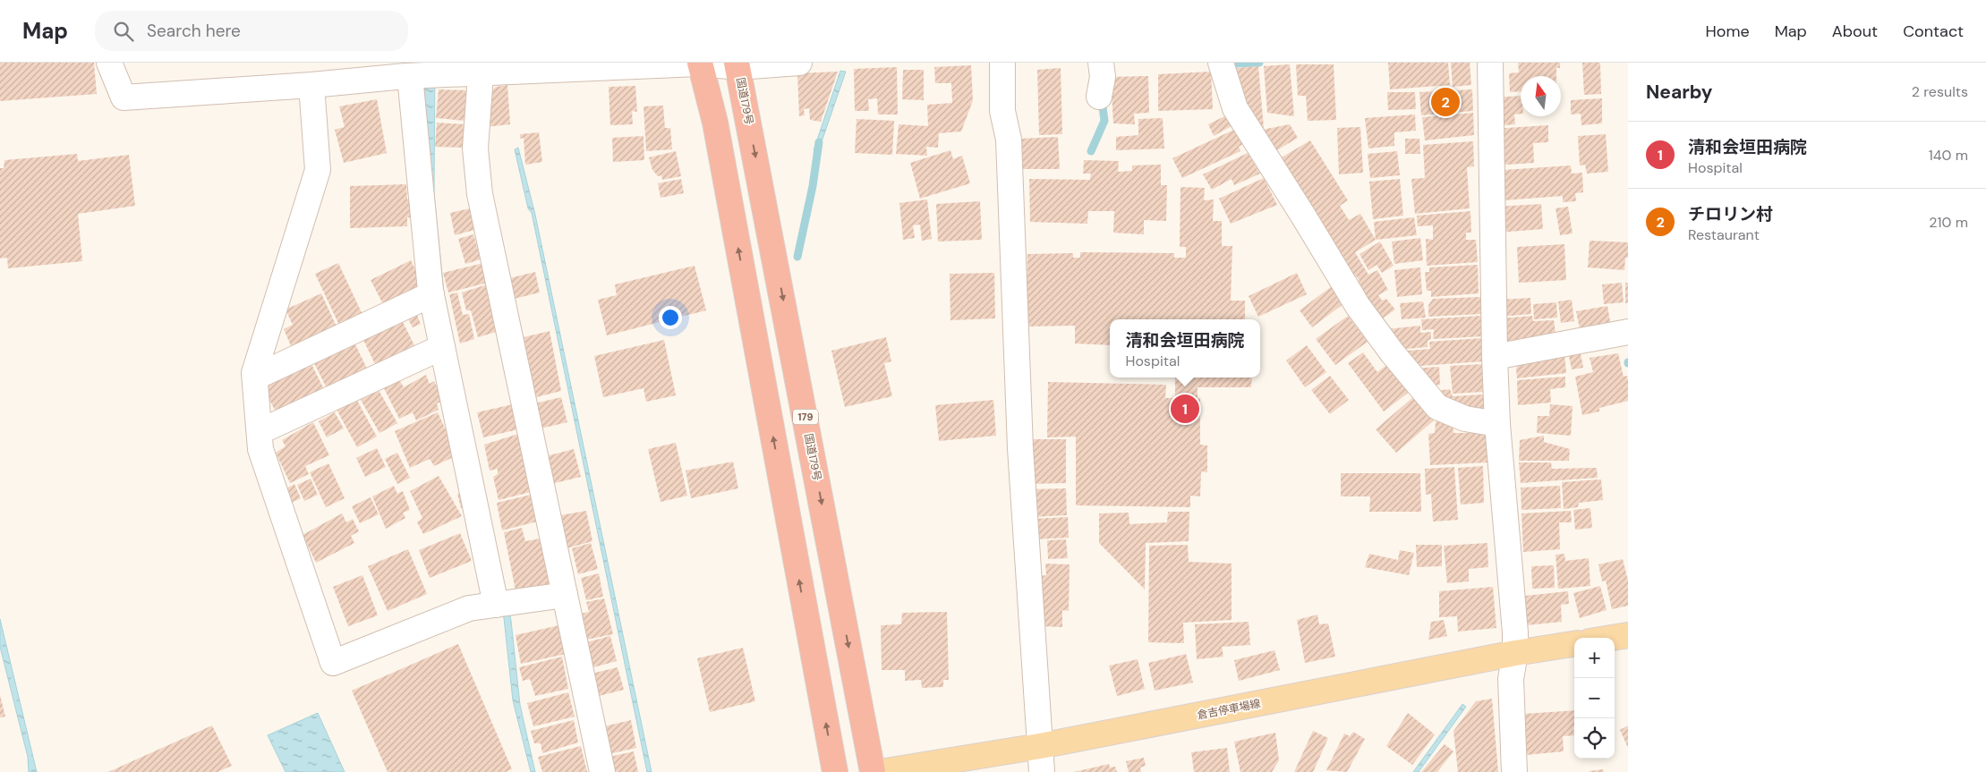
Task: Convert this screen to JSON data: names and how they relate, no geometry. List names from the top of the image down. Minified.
{"streets":{"highway":["国道179号","179"],"main road":["倉吉停車場線"]},"north":"top","page":{"header":"Map","search":"Search here","nav":["Home","Map","About","Contact"],"heading":["Nearby","2 results"],"pins":["2","1"],"list":[{"mark":"1","name":"清和会垣田病院","note":"Hospital","value":"140 m"},{"mark":"2","name":"チロリン村","note":"Restaurant","value":"210 m"}],"popup":["清和会垣田病院","Hospital"],"map_buttons":["+","−"]}}
